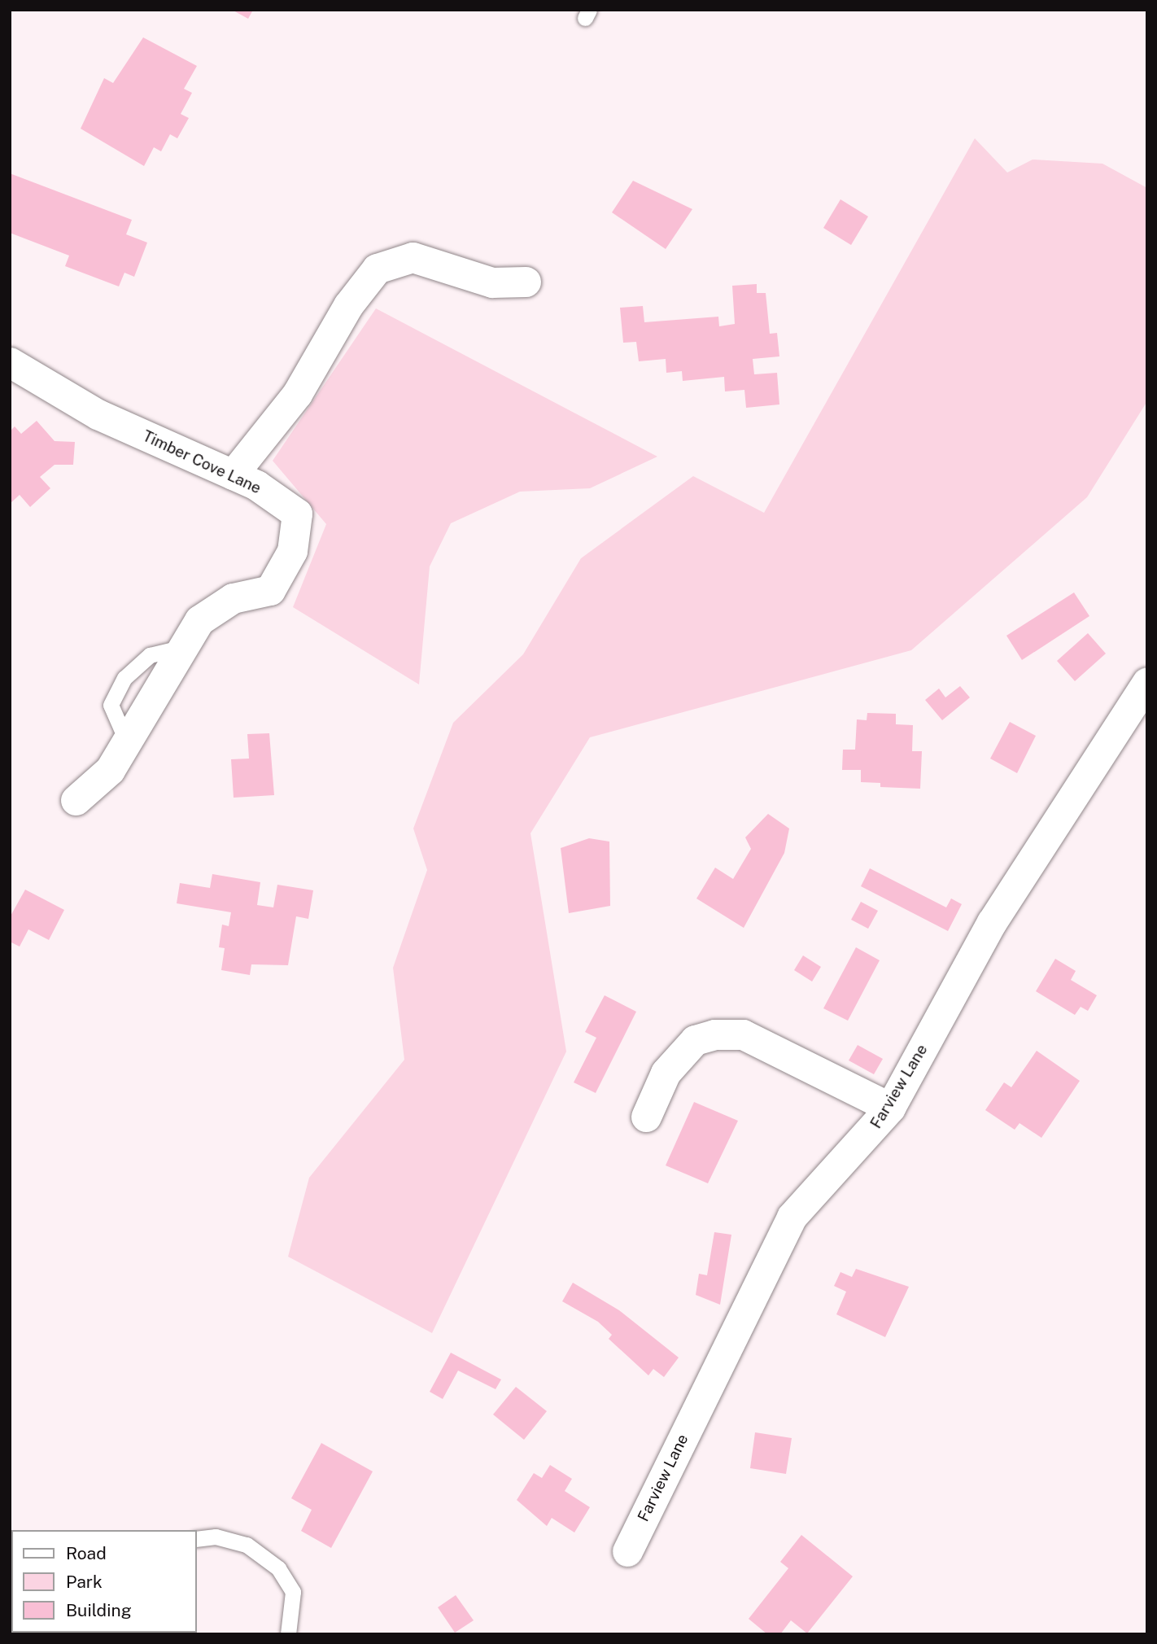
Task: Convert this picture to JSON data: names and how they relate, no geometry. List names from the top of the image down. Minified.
{"streets":{"street":["Timber Cove Lane","Farview Lane"]},"legend":["Road","Park","Building"]}
